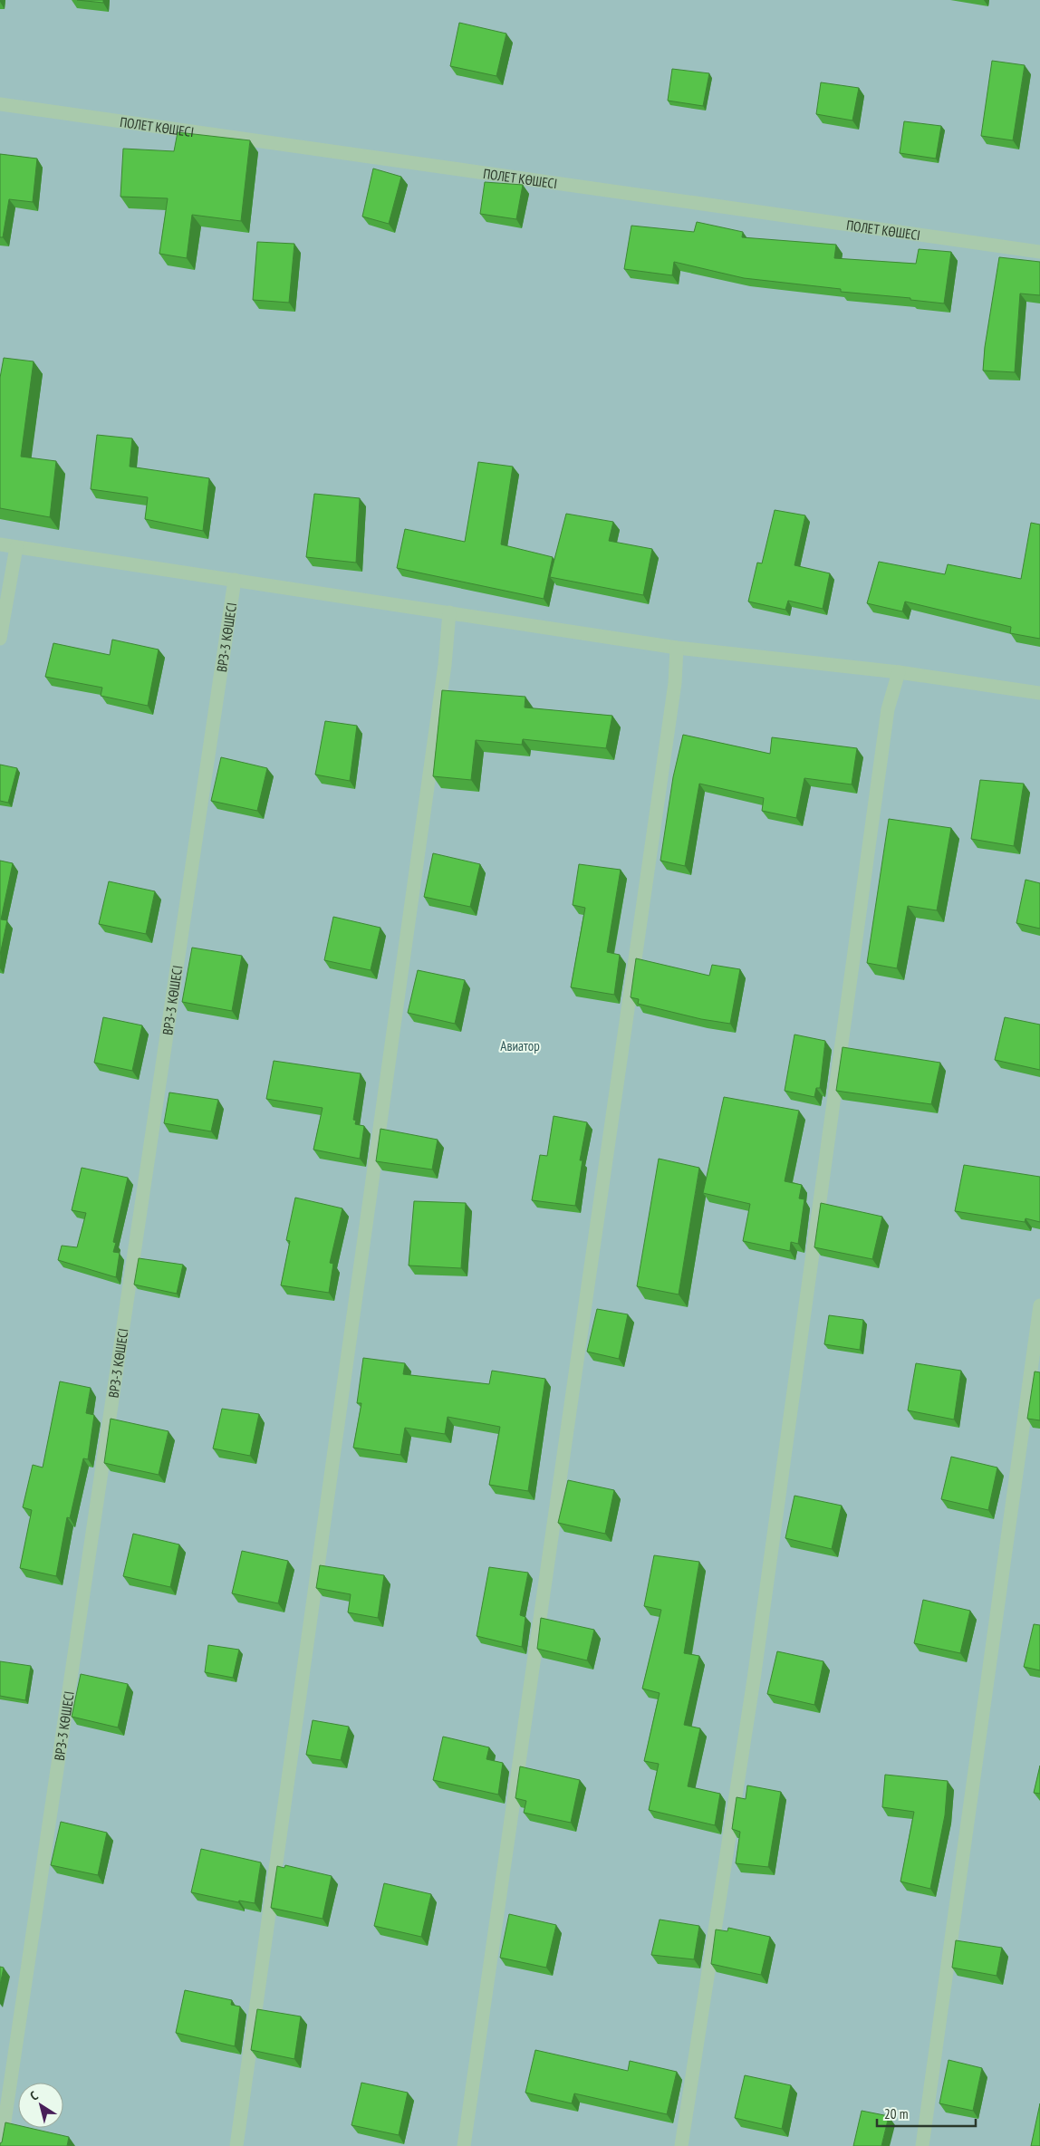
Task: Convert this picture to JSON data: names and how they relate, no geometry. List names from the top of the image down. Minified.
{"streets":{"street":["ПОЛЕТ КӨШЕСІ","ВРЗ-3 КӨШЕСІ"]},"parks":["Авиатор"],"scale_bar":"20 m","north":"top left"}
